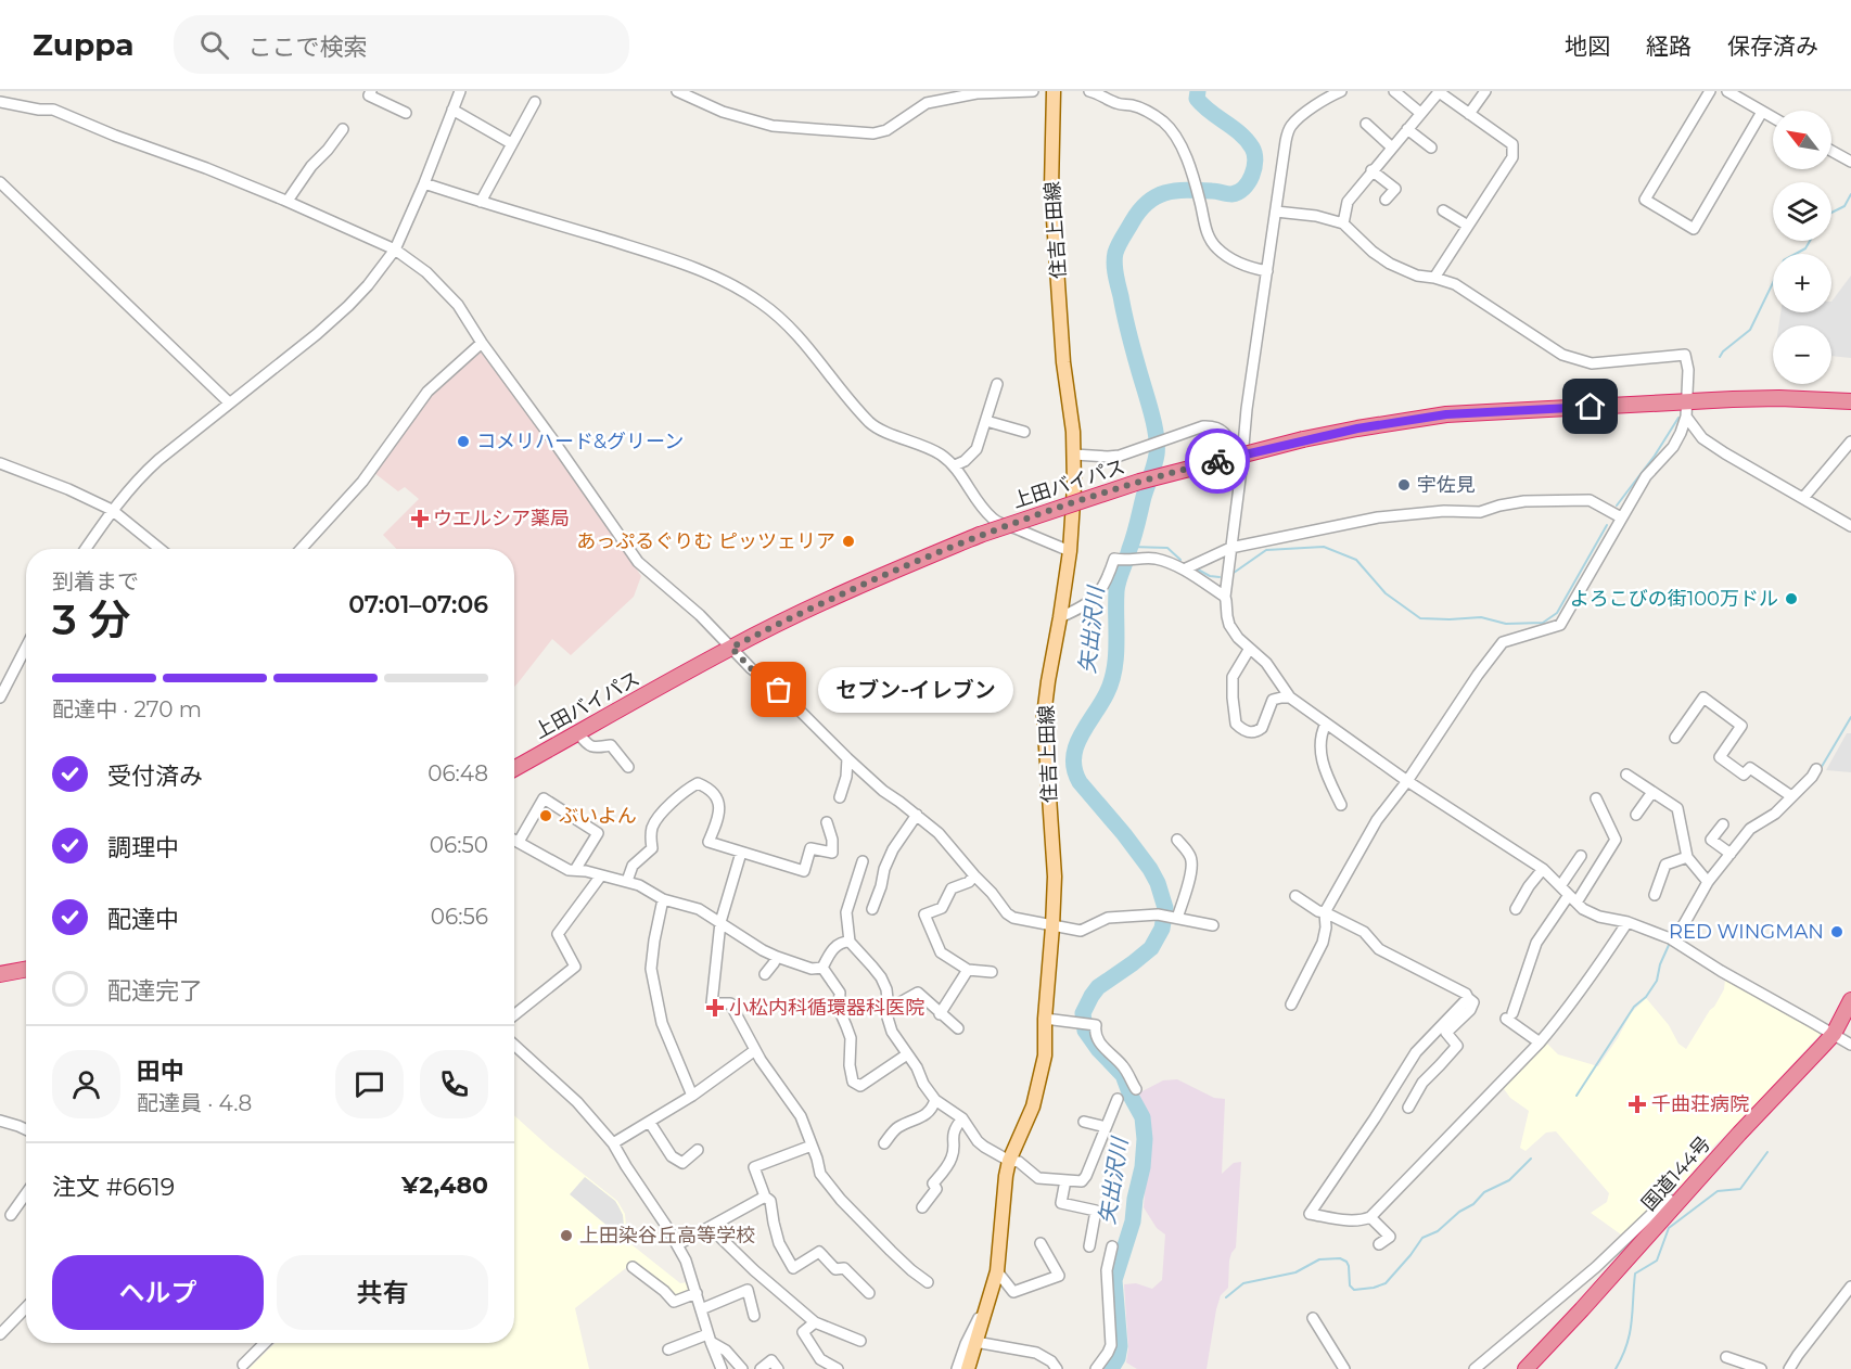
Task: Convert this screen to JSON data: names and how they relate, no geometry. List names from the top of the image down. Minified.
{"streets":{"highway":["上田バイパス","国道144号"],"main road":["住吉上田線"]},"water":["矢出沢川"],"places":{"other":["コメリハード&グリーン","宇佐見","あっぷるぐりむ ピッツェリア","よろこびの街100万ドル","セブン-イレブン","ぶいよん","RED WINGMAN","上田染谷丘高等学校"],"health":["ウエルシア薬局","小松内科循環器科医院","千曲荘病院"]},"north":"top left","page":{"header":"Zuppa","search":"ここで検索","nav":["地図","経路","保存済み"],"map_buttons":["+","−"],"heading":["3 分","到着まで","07:01–07:06"],"panel":["田中","配達員 · 4.8","注文 #6619","¥2,480"],"bar":"配達中 · 270 m","bubble":"セブン-イレブン","list":[["受付済み","06:48"],["調理中","06:50"],["配達中","06:56"],"配達完了"],"buttons":["ヘルプ","共有"]}}
